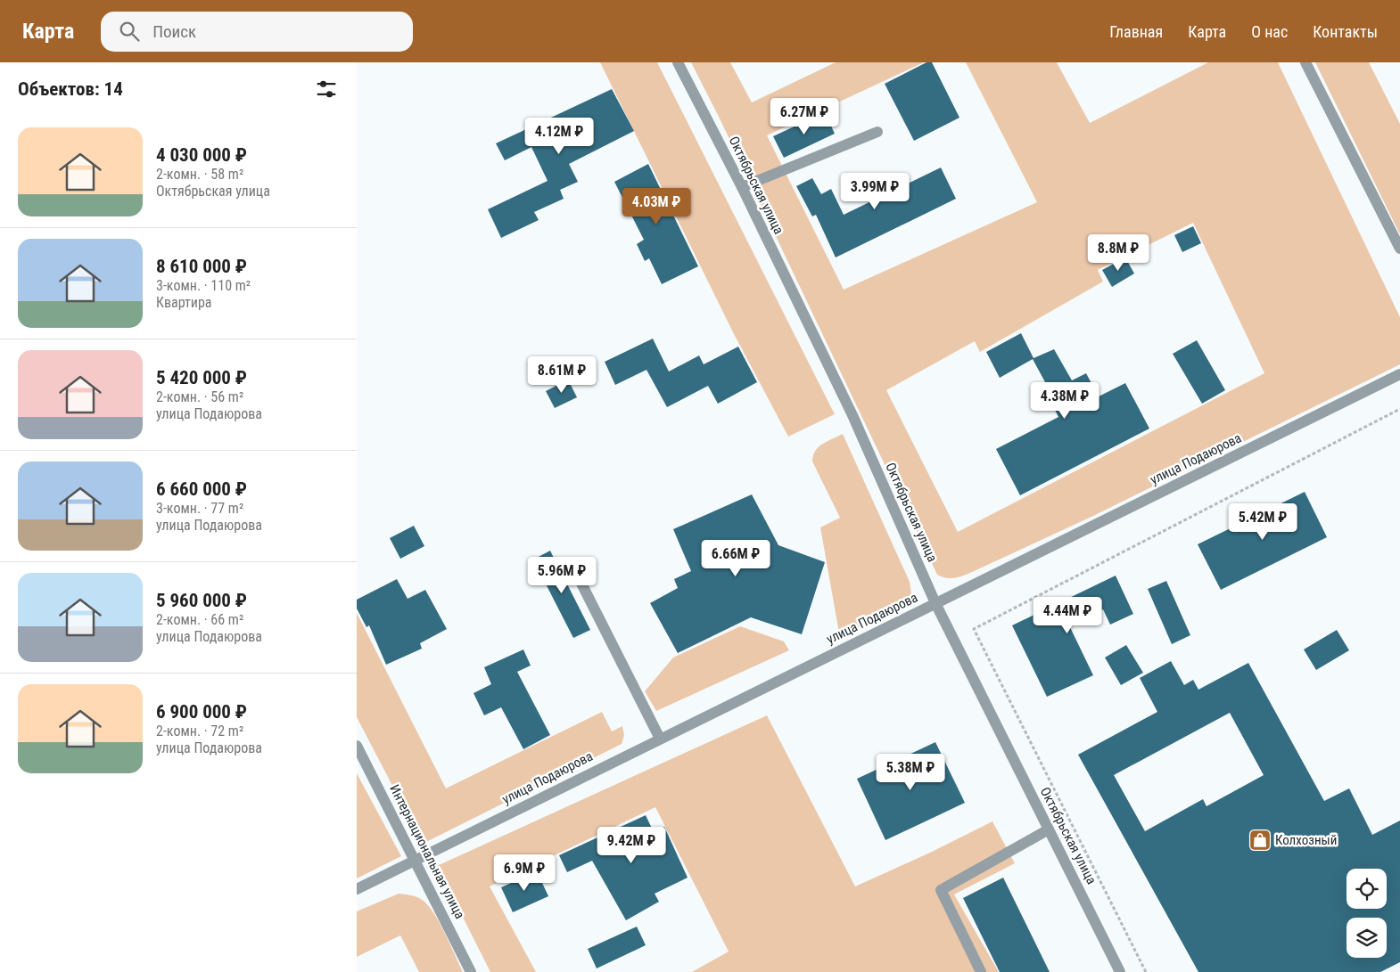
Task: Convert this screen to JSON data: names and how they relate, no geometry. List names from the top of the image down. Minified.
{"streets":{"street":["Октябрьская улица","улица Подаюрова","Интернациональная улица"]},"crossings":[["Октябрьская улица","улица Подаюрова"],["улица Подаюрова","Интернациональная улица"]],"places":{"shop":["Колхозный"]},"page":{"header":"Карта","search":"Поиск","nav":["Главная","Карта","О нас","Контакты"],"heading":"Объектов: 14","price":["6.27M ₽","4.12M ₽","3.99M ₽","4.03M ₽","8.8M ₽","8.61M ₽","4.38M ₽","5.42M ₽","6.66M ₽","5.96M ₽","4.44M ₽","5.38M ₽","9.42M ₽","6.9M ₽"],"list":[{"name":"4 030 000 ₽","note":"2-комн. · 58 m² · Октябрьская улица"},{"name":"8 610 000 ₽","note":"3-комн. · 110 m² · Квартира"},{"name":"5 420 000 ₽","note":"2-комн. · 56 m² · улица Подаюрова"},{"name":"6 660 000 ₽","note":"3-комн. · 77 m² · улица Подаюрова"},{"name":"5 960 000 ₽","note":"2-комн. · 66 m² · улица Подаюрова"},{"name":"6 900 000 ₽","note":"2-комн. · 72 m² · улица Подаюрова"}]}}
